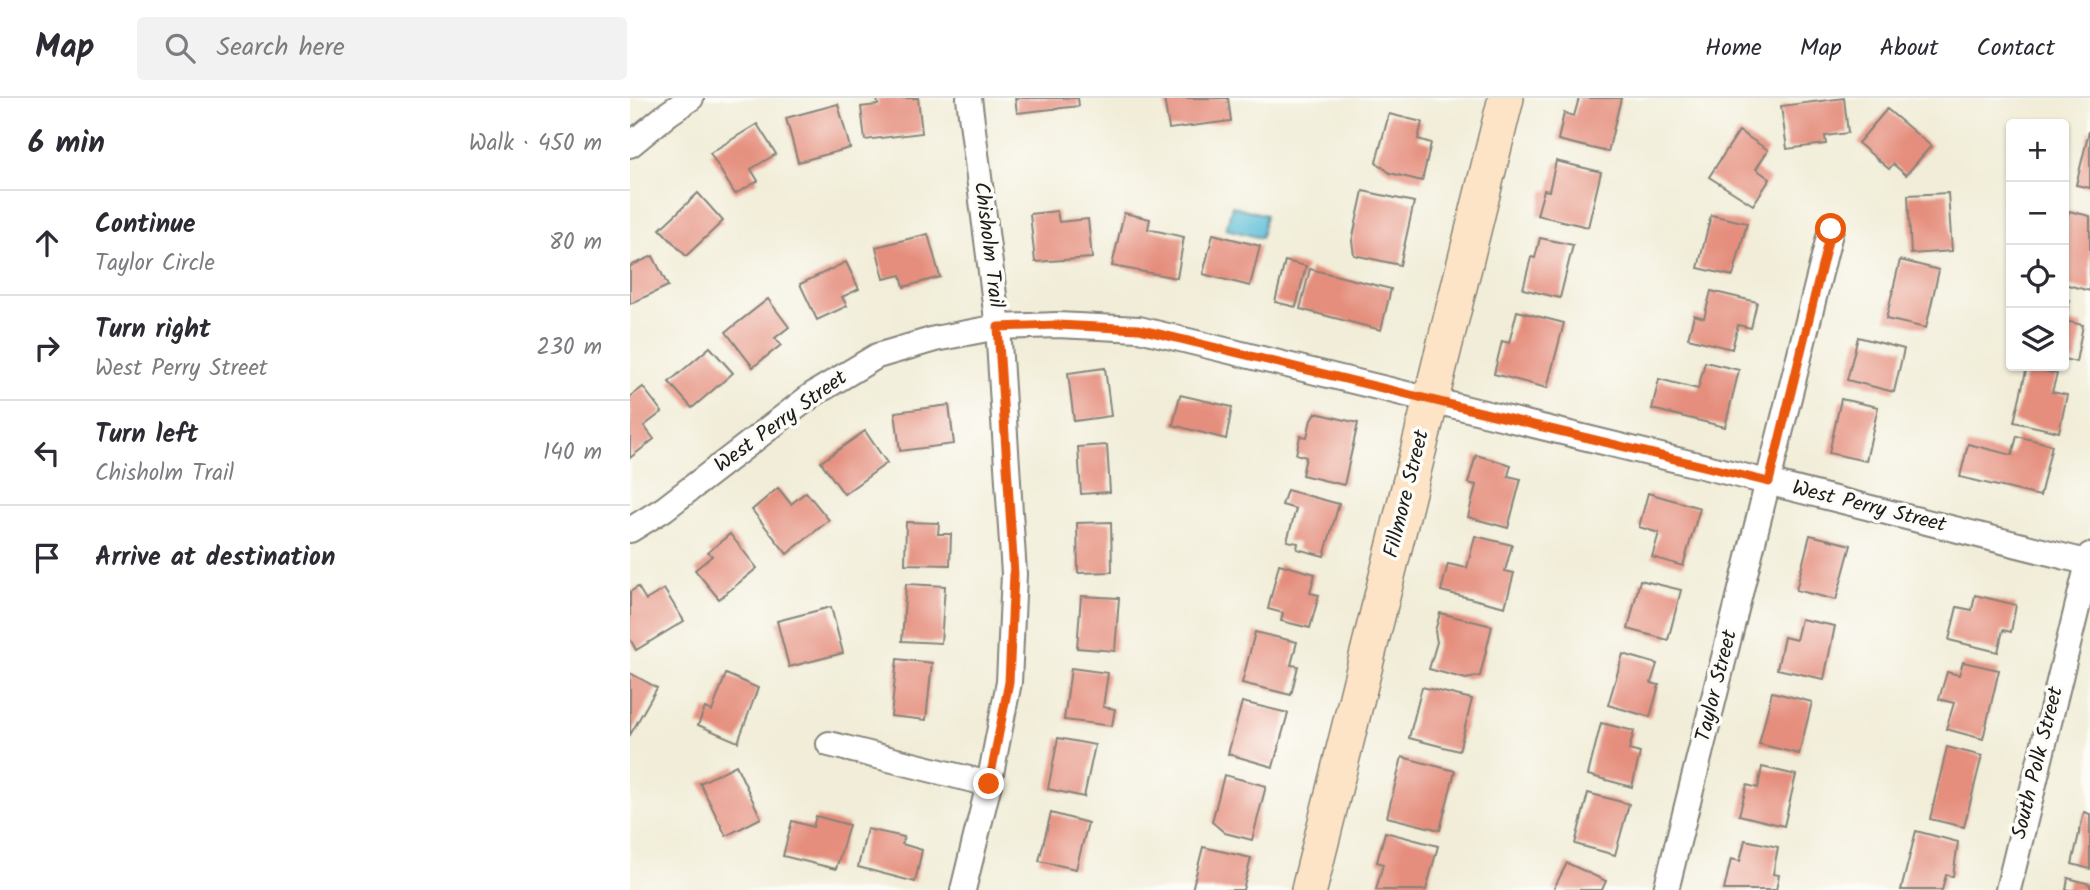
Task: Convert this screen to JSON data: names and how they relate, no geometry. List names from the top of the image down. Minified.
{"streets":{"street":["Chisholm Trail","West Perry Street","Fillmore Street","Taylor Street","South Polk Street"]},"crossings":[["Chisholm Trail","West Perry Street"],["West Perry Street","Fillmore Street"],["West Perry Street","Taylor Street"],["West Perry Street","South Polk Street"]],"page":{"header":"Map","search":"Search here","nav":["Home","Map","About","Contact"],"heading":["6 min","Walk · 450 m"],"map_buttons":["+","−"],"list":[["Continue","Taylor Circle","80 m"],["Turn right","West Perry Street","230 m"],["Turn left","Chisholm Trail","140 m"],"Arrive at destination"]}}
